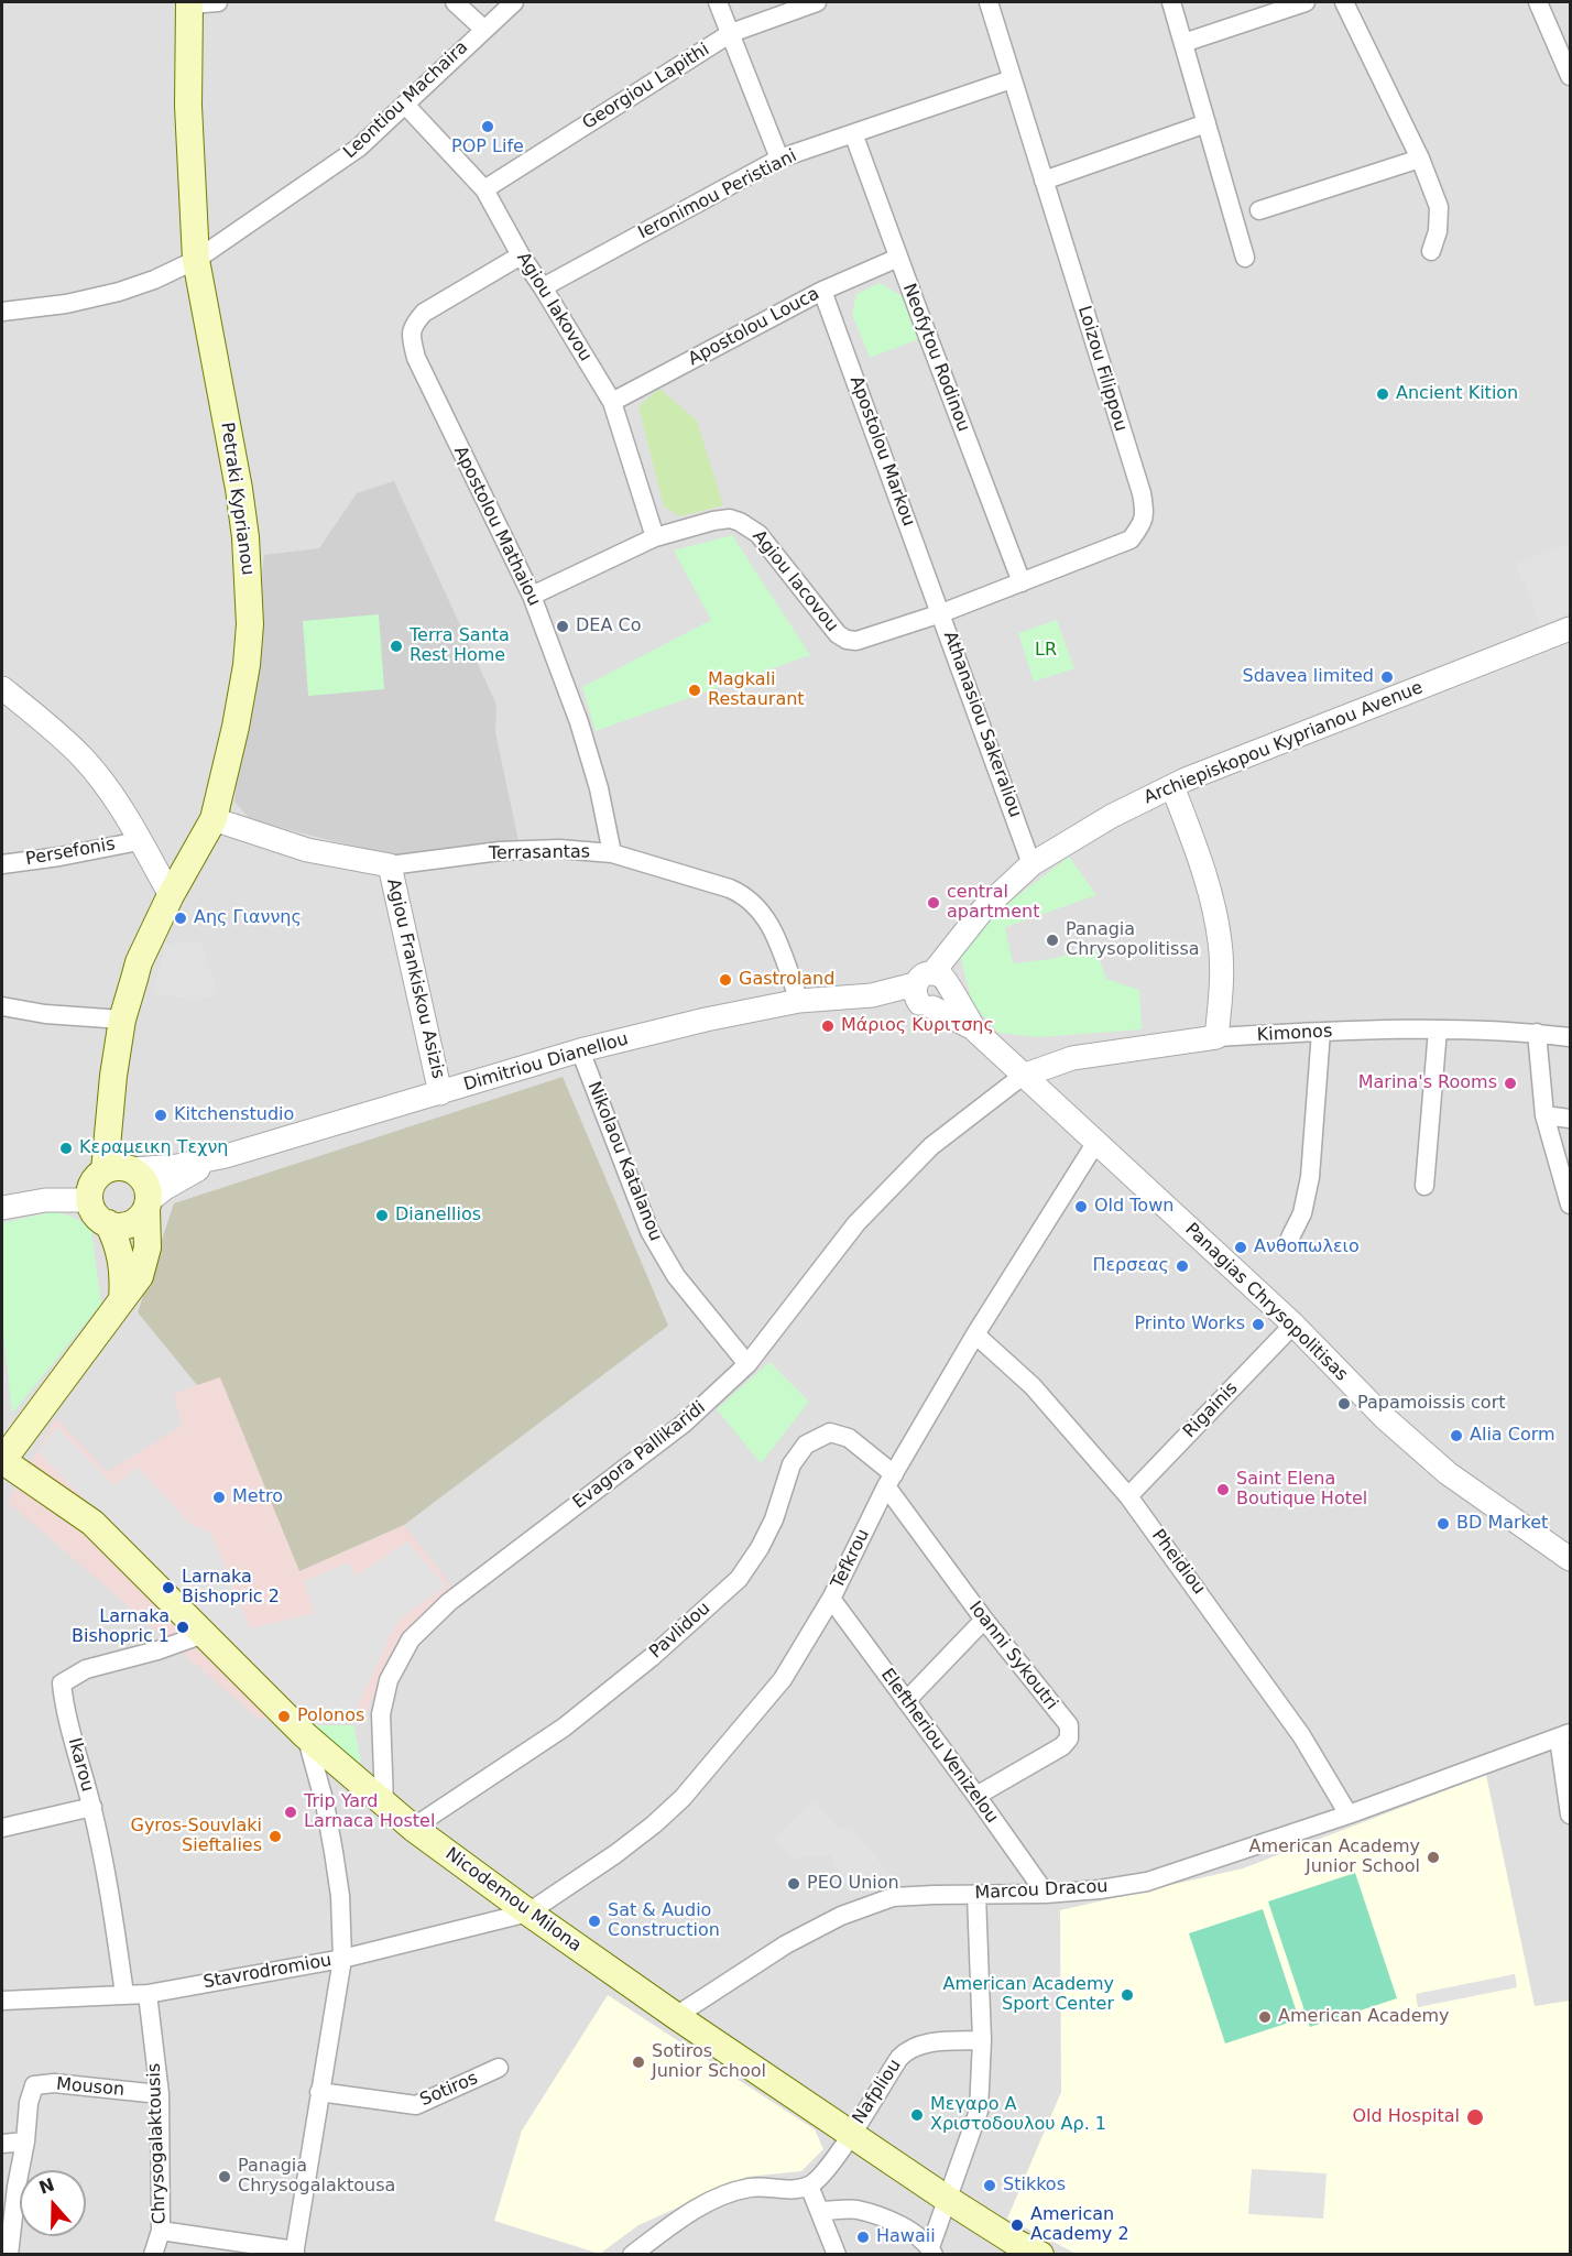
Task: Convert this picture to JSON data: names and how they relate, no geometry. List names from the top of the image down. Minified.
{"streets":{"main road":["Petraki Kyprianou","Nicodemou Milona"],"street":["Georgiou Lapithi","Leontiou Machaira","Ieronimou Peristiani","Agiou Iakovou","Apostolou Louca","Neofytou Rodinou","Loizou Filippou","Apostolou Markou","Apostolou Mathaiou","Agiou Iacovou","Athanasiou Sakeraliou","Archiepiskopou Kyprianou Avenue","Persefonis","Terrasantas","Agiou Frankiskou Asizis","Kimonos","Dimitriou Dianellou","Nikolaou Katalanou","Panagias Chrysopolitisas","Rigainis","Evagora Pallikaridi","Tefkrou","Pheidiou","Pavlidou","Ioanni Sykoutri","Eleftheriou Venizelou","Ikarou","Marcou Dracou","Stavrodromiou","Mouson","Sotiros","Nafpliou","Chrysogalaktousis"]},"crossings":[["Georgiou Lapithi","Agiou Iakovou"],["Leontiou Machaira","Agiou Iakovou"],["Leontiou Machaira","Petraki Kyprianou"],["Ieronimou Peristiani","Agiou Iakovou"],["Ieronimou Peristiani","Neofytou Rodinou"],["Ieronimou Peristiani","Loizou Filippou"],["Agiou Iakovou","Apostolou Louca"],["Agiou Iakovou","Apostolou Mathaiou"],["Agiou Iakovou","Agiou Iacovou"],["Apostolou Louca","Neofytou Rodinou"],["Apostolou Louca","Apostolou Markou"],["Neofytou Rodinou","Loizou Filippou"],["Loizou Filippou","Apostolou Markou"],["Loizou Filippou","Athanasiou Sakeraliou"],["Apostolou Markou","Athanasiou Sakeraliou"],["Petraki Kyprianou","Terrasantas"],["Petraki Kyprianou","Dimitriou Dianellou"],["Apostolou Mathaiou","Agiou Iacovou"],["Apostolou Mathaiou","Terrasantas"],["Agiou Iacovou","Athanasiou Sakeraliou"],["Athanasiou Sakeraliou","Archiepiskopou Kyprianou Avenue"],["Archiepiskopou Kyprianou Avenue","Dimitriou Dianellou"],["Archiepiskopou Kyprianou Avenue","Panagias Chrysopolitisas"],["Terrasantas","Agiou Frankiskou Asizis"],["Terrasantas","Dimitriou Dianellou"],["Agiou Frankiskou Asizis","Dimitriou Dianellou"],["Kimonos","Panagias Chrysopolitisas"],["Kimonos","Evagora Pallikaridi"],["Dimitriou Dianellou","Nikolaou Katalanou"],["Dimitriou Dianellou","Panagias Chrysopolitisas"],["Nikolaou Katalanou","Evagora Pallikaridi"],["Panagias Chrysopolitisas","Rigainis"],["Panagias Chrysopolitisas","Evagora Pallikaridi"],["Panagias Chrysopolitisas","Tefkrou"],["Rigainis","Pheidiou"],["Evagora Pallikaridi","Nicodemou Milona"],["Tefkrou","Pheidiou"],["Tefkrou","Pavlidou"],["Tefkrou","Ioanni Sykoutri"],["Tefkrou","Eleftheriou Venizelou"],["Tefkrou","Nicodemou Milona"],["Tefkrou","Stavrodromiou"],["Pheidiou","Marcou Dracou"],["Pavlidou","Ioanni Sykoutri"],["Pavlidou","Nicodemou Milona"],["Ioanni Sykoutri","Eleftheriou Venizelou"],["Eleftheriou Venizelou","Marcou Dracou"],["Ikarou","Nicodemou Milona"],["Ikarou","Stavrodromiou"],["Marcou Dracou","Nicodemou Milona"],["Nicodemou Milona","Stavrodromiou"],["Nicodemou Milona","Nafpliou"],["Stavrodromiou","Chrysogalaktousis"],["Mouson","Chrysogalaktousis"]],"parks":["LR"],"places":["POP Life","Ancient Kition","DEA Co","Terra Santa Rest Home","Sdavea limited","Magkali Restaurant","central apartment","Αης Γιαννης","Panagia Chrysopolitissa","Gastroland","Μάριος Κυριτσης","Marina's Rooms","Kitchenstudio","Κεραμεικη Τεχνη","Old Town","Dianellios","Ανθοπωλειο","Περσεας","Printo Works","Papamoissis cort","Alia Corm","Saint Elena Boutique Hotel","Metro","BD Market","Larnaka Bishopric 2","Larnaka Bishopric 1","Polonos","Trip Yard Larnaca Hostel","Gyros-Souvlaki Sieftalies","American Academy Junior School","PEO Union","Sat & Audio Construction","American Academy Sport Center","American Academy","Sotiros Junior School","Μεγαρο Α Χριστοδουλου Αρ. 1","Old Hospital","Panagia Chrysogalaktousa","Stikkos","American Academy 2","Hawaii"],"north":"top"}
